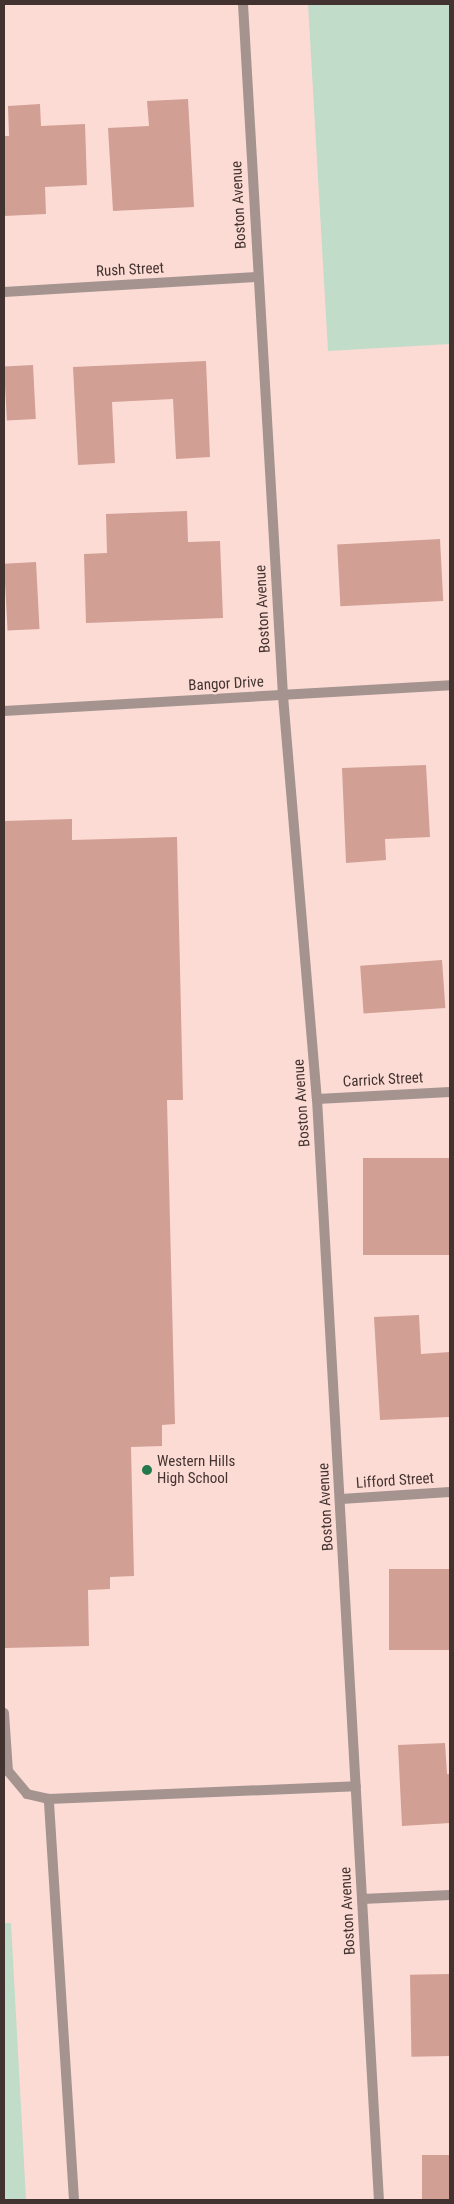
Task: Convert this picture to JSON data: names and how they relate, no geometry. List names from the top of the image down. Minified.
{"streets":{"street":["Boston Avenue","Rush Street","Bangor Drive","Carrick Street","Lifford Street"]},"crossings":[["Boston Avenue","Rush Street"],["Boston Avenue","Bangor Drive"],["Boston Avenue","Carrick Street"],["Boston Avenue","Lifford Street"]],"places":["Western Hills High School"]}
